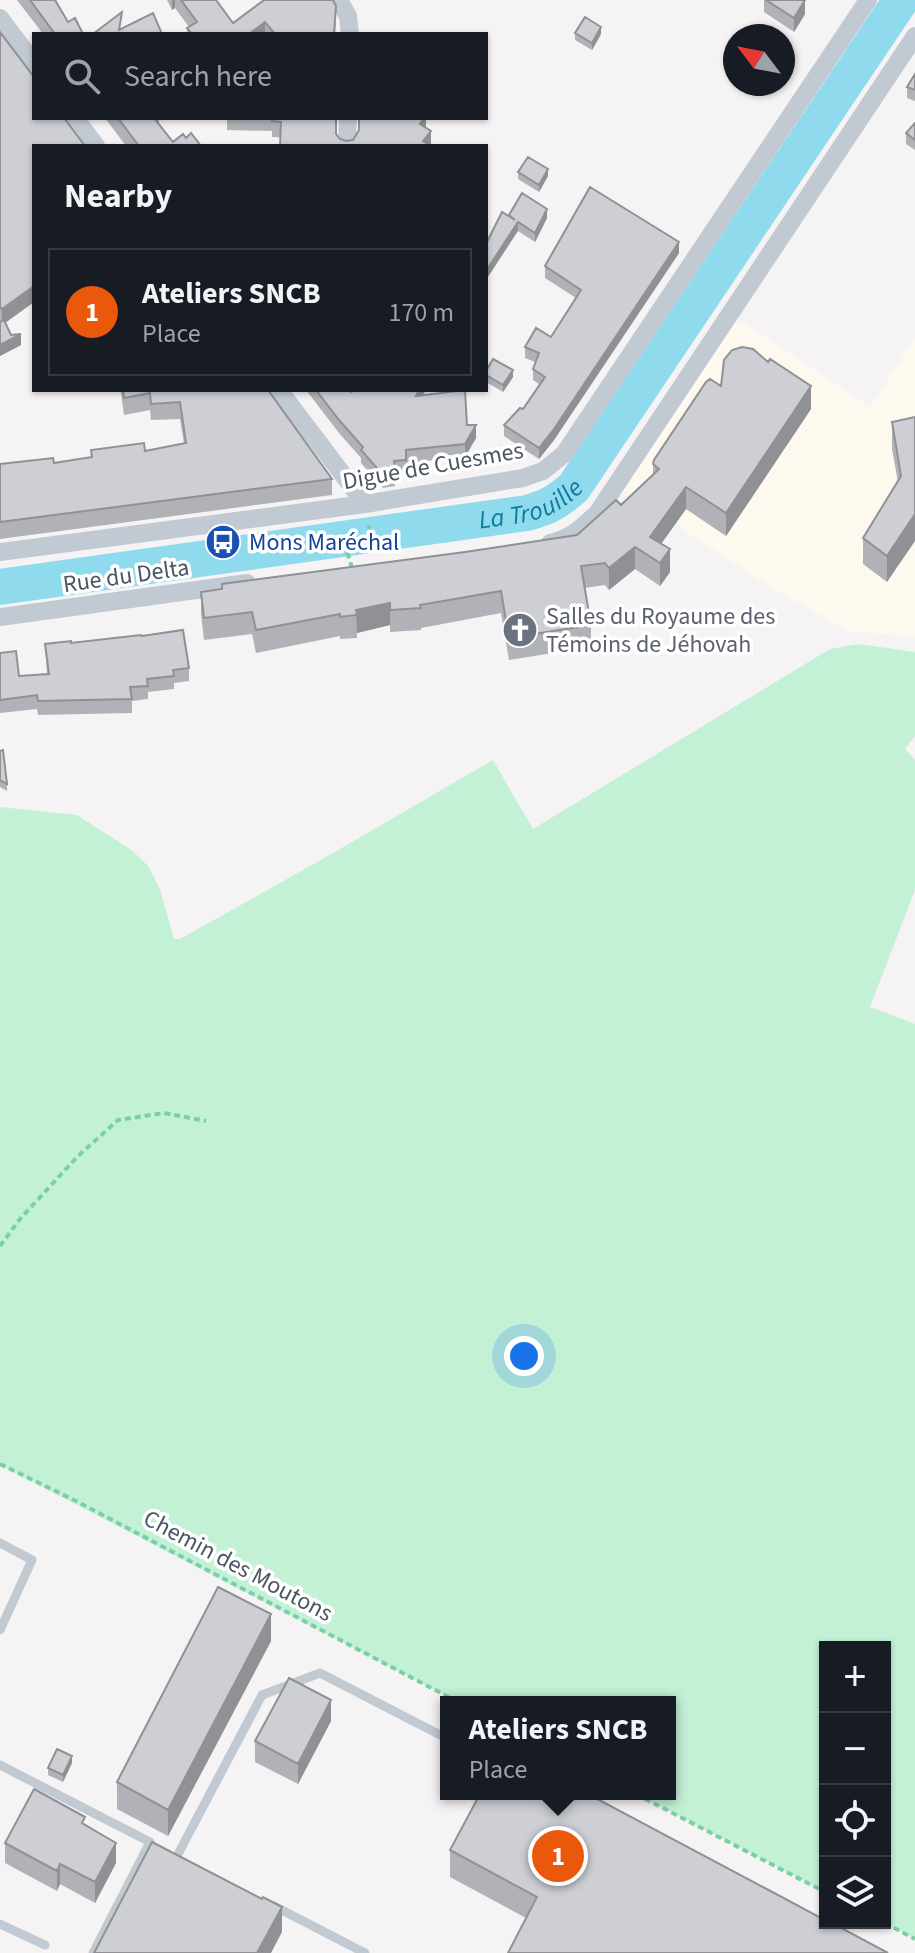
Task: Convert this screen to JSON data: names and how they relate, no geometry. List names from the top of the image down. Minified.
{"streets":{"street":["Digue de Cuesmes","Rue du Delta"],"path":["Chemin des Moutons"]},"water":["La Trouille"],"places":{"bus stop":["Mons Maréchal"],"church":["Salles du Royaume des Témoins de Jéhovah"]},"north":"top left","page":{"search":"Search here","heading":"Nearby","list":[{"mark":"1","name":"Ateliers SNCB","note":"Place","value":"170 m"}],"map_buttons":["+","−"],"popup":["Ateliers SNCB","Place"],"pins":"1"}}
